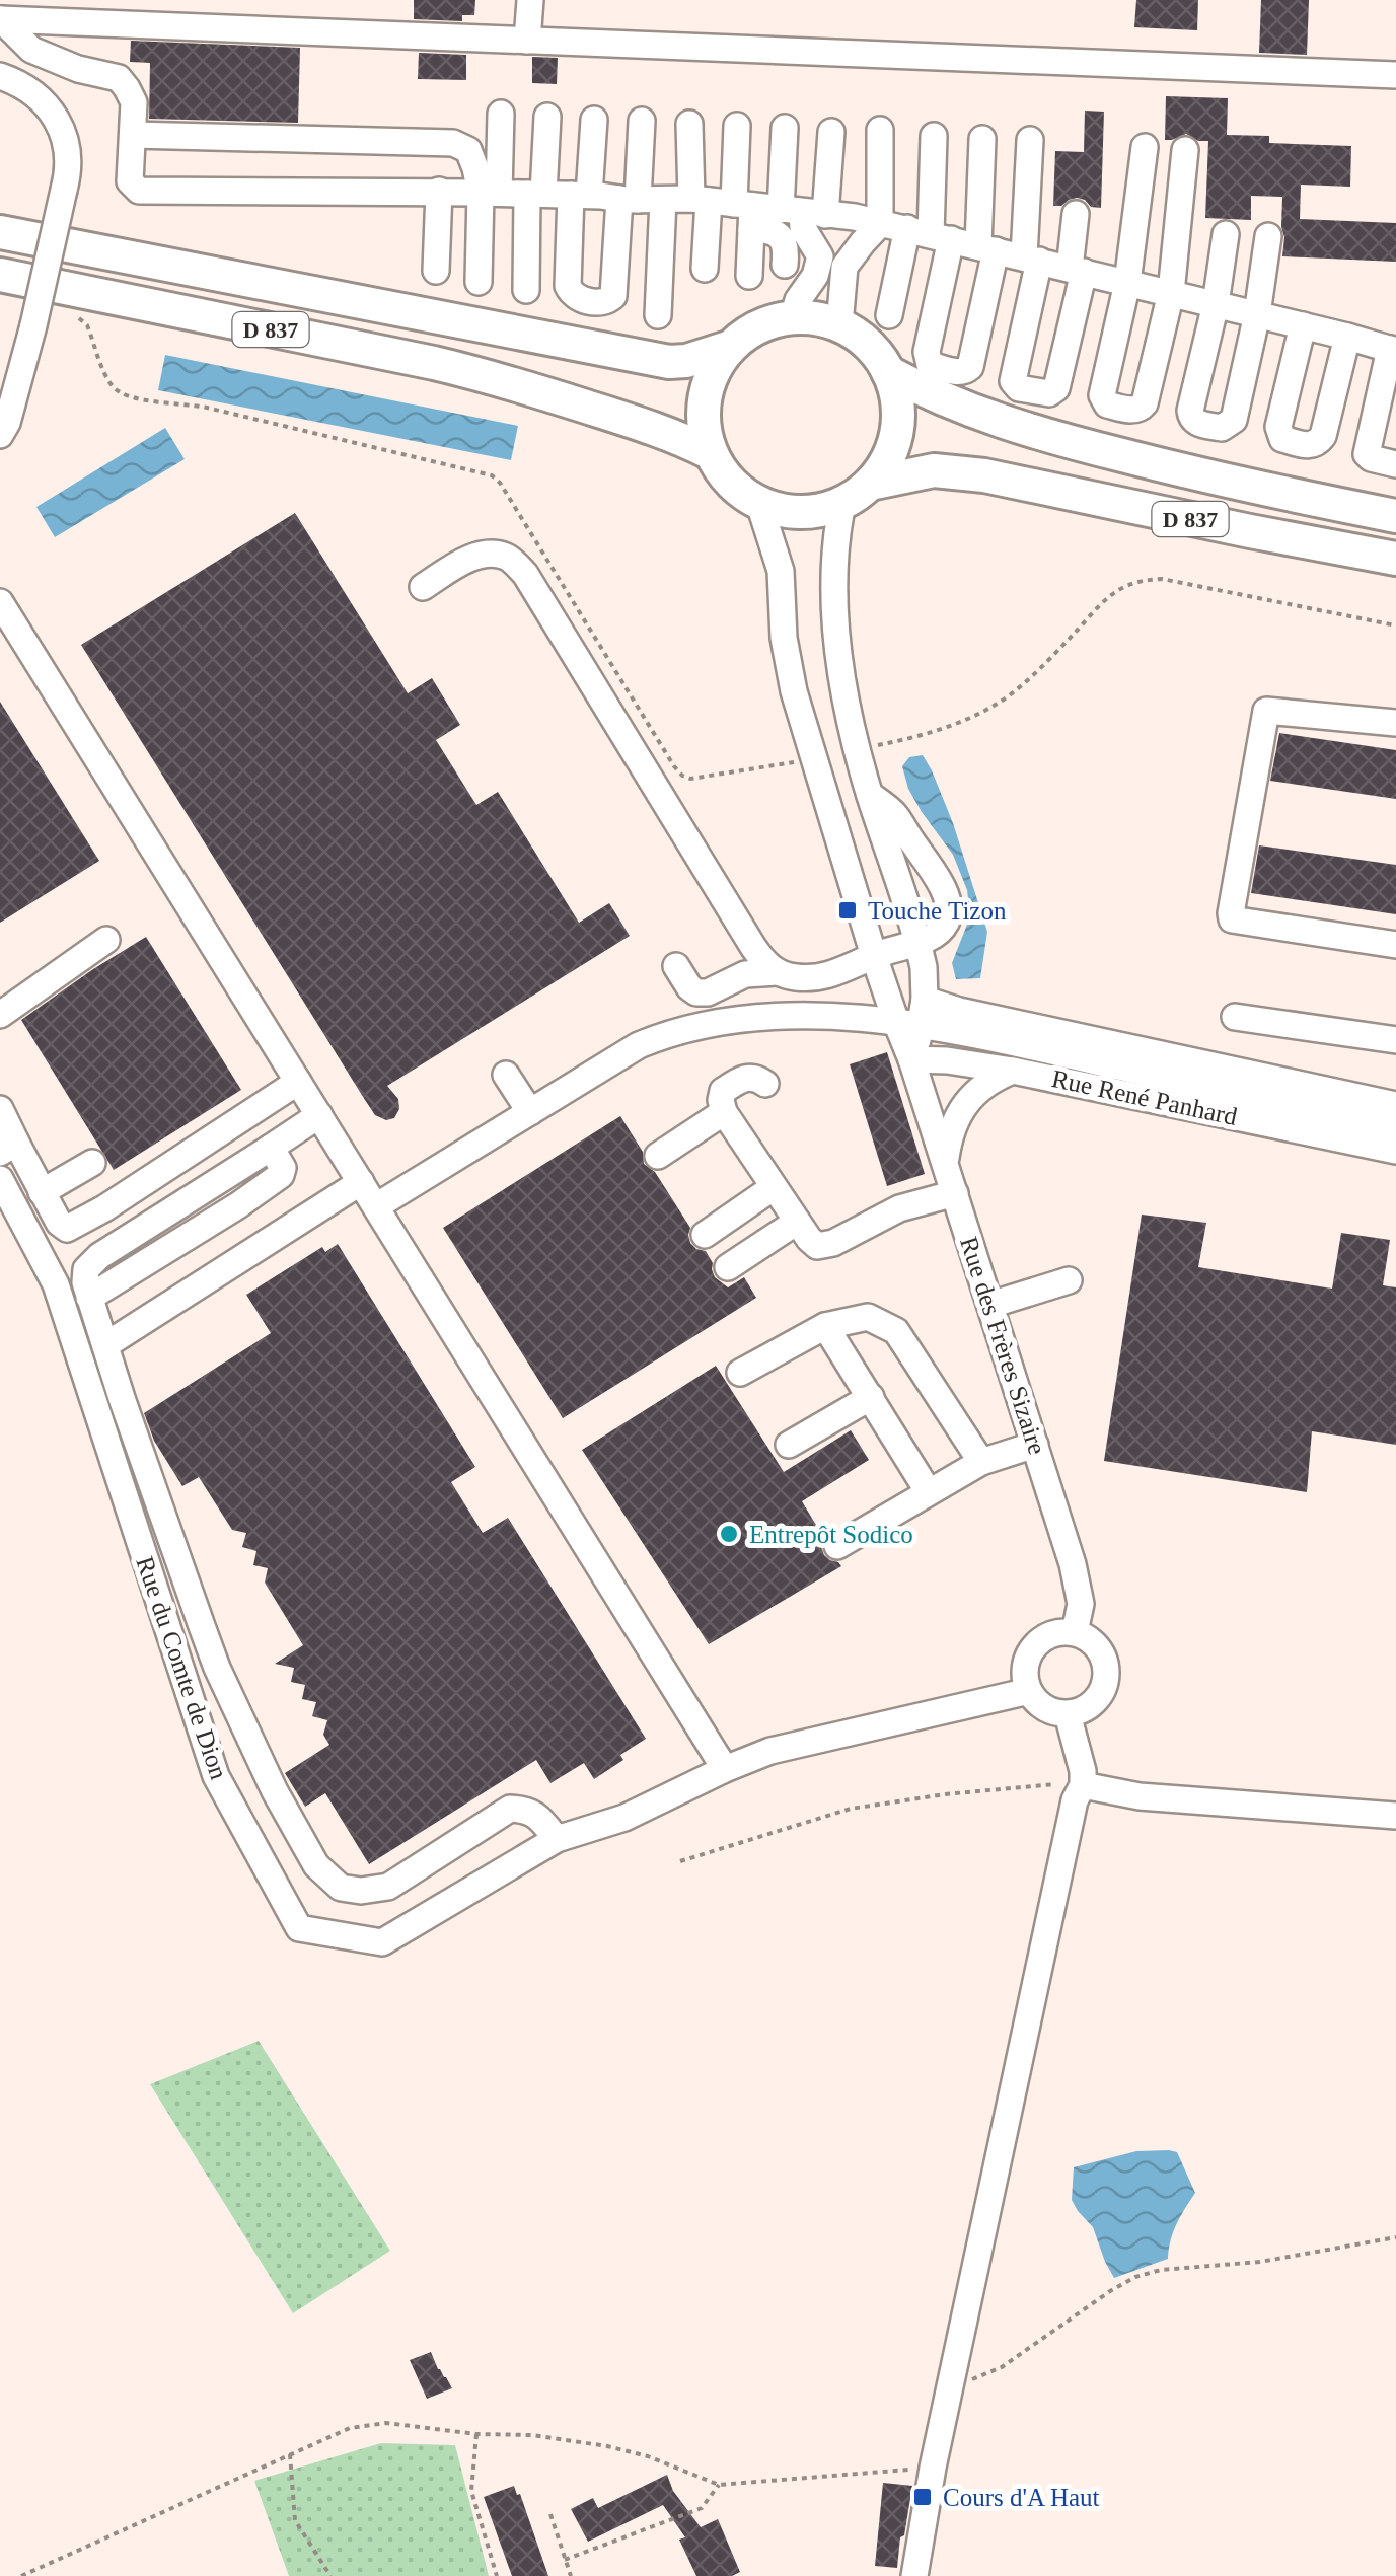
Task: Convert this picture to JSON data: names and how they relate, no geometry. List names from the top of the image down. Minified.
{"streets":{"main road":["D 837"],"street":["Rue René Panhard","Rue des Frères Sizaire","Rue du Comte de Dion"]},"crossings":[["Rue René Panhard","Rue des Frères Sizaire"],["Rue des Frères Sizaire","Rue du Comte de Dion"]],"places":{"transit":["Touche Tizon","Cours d'A Haut"],"other":["Entrepôt Sodico"]}}
